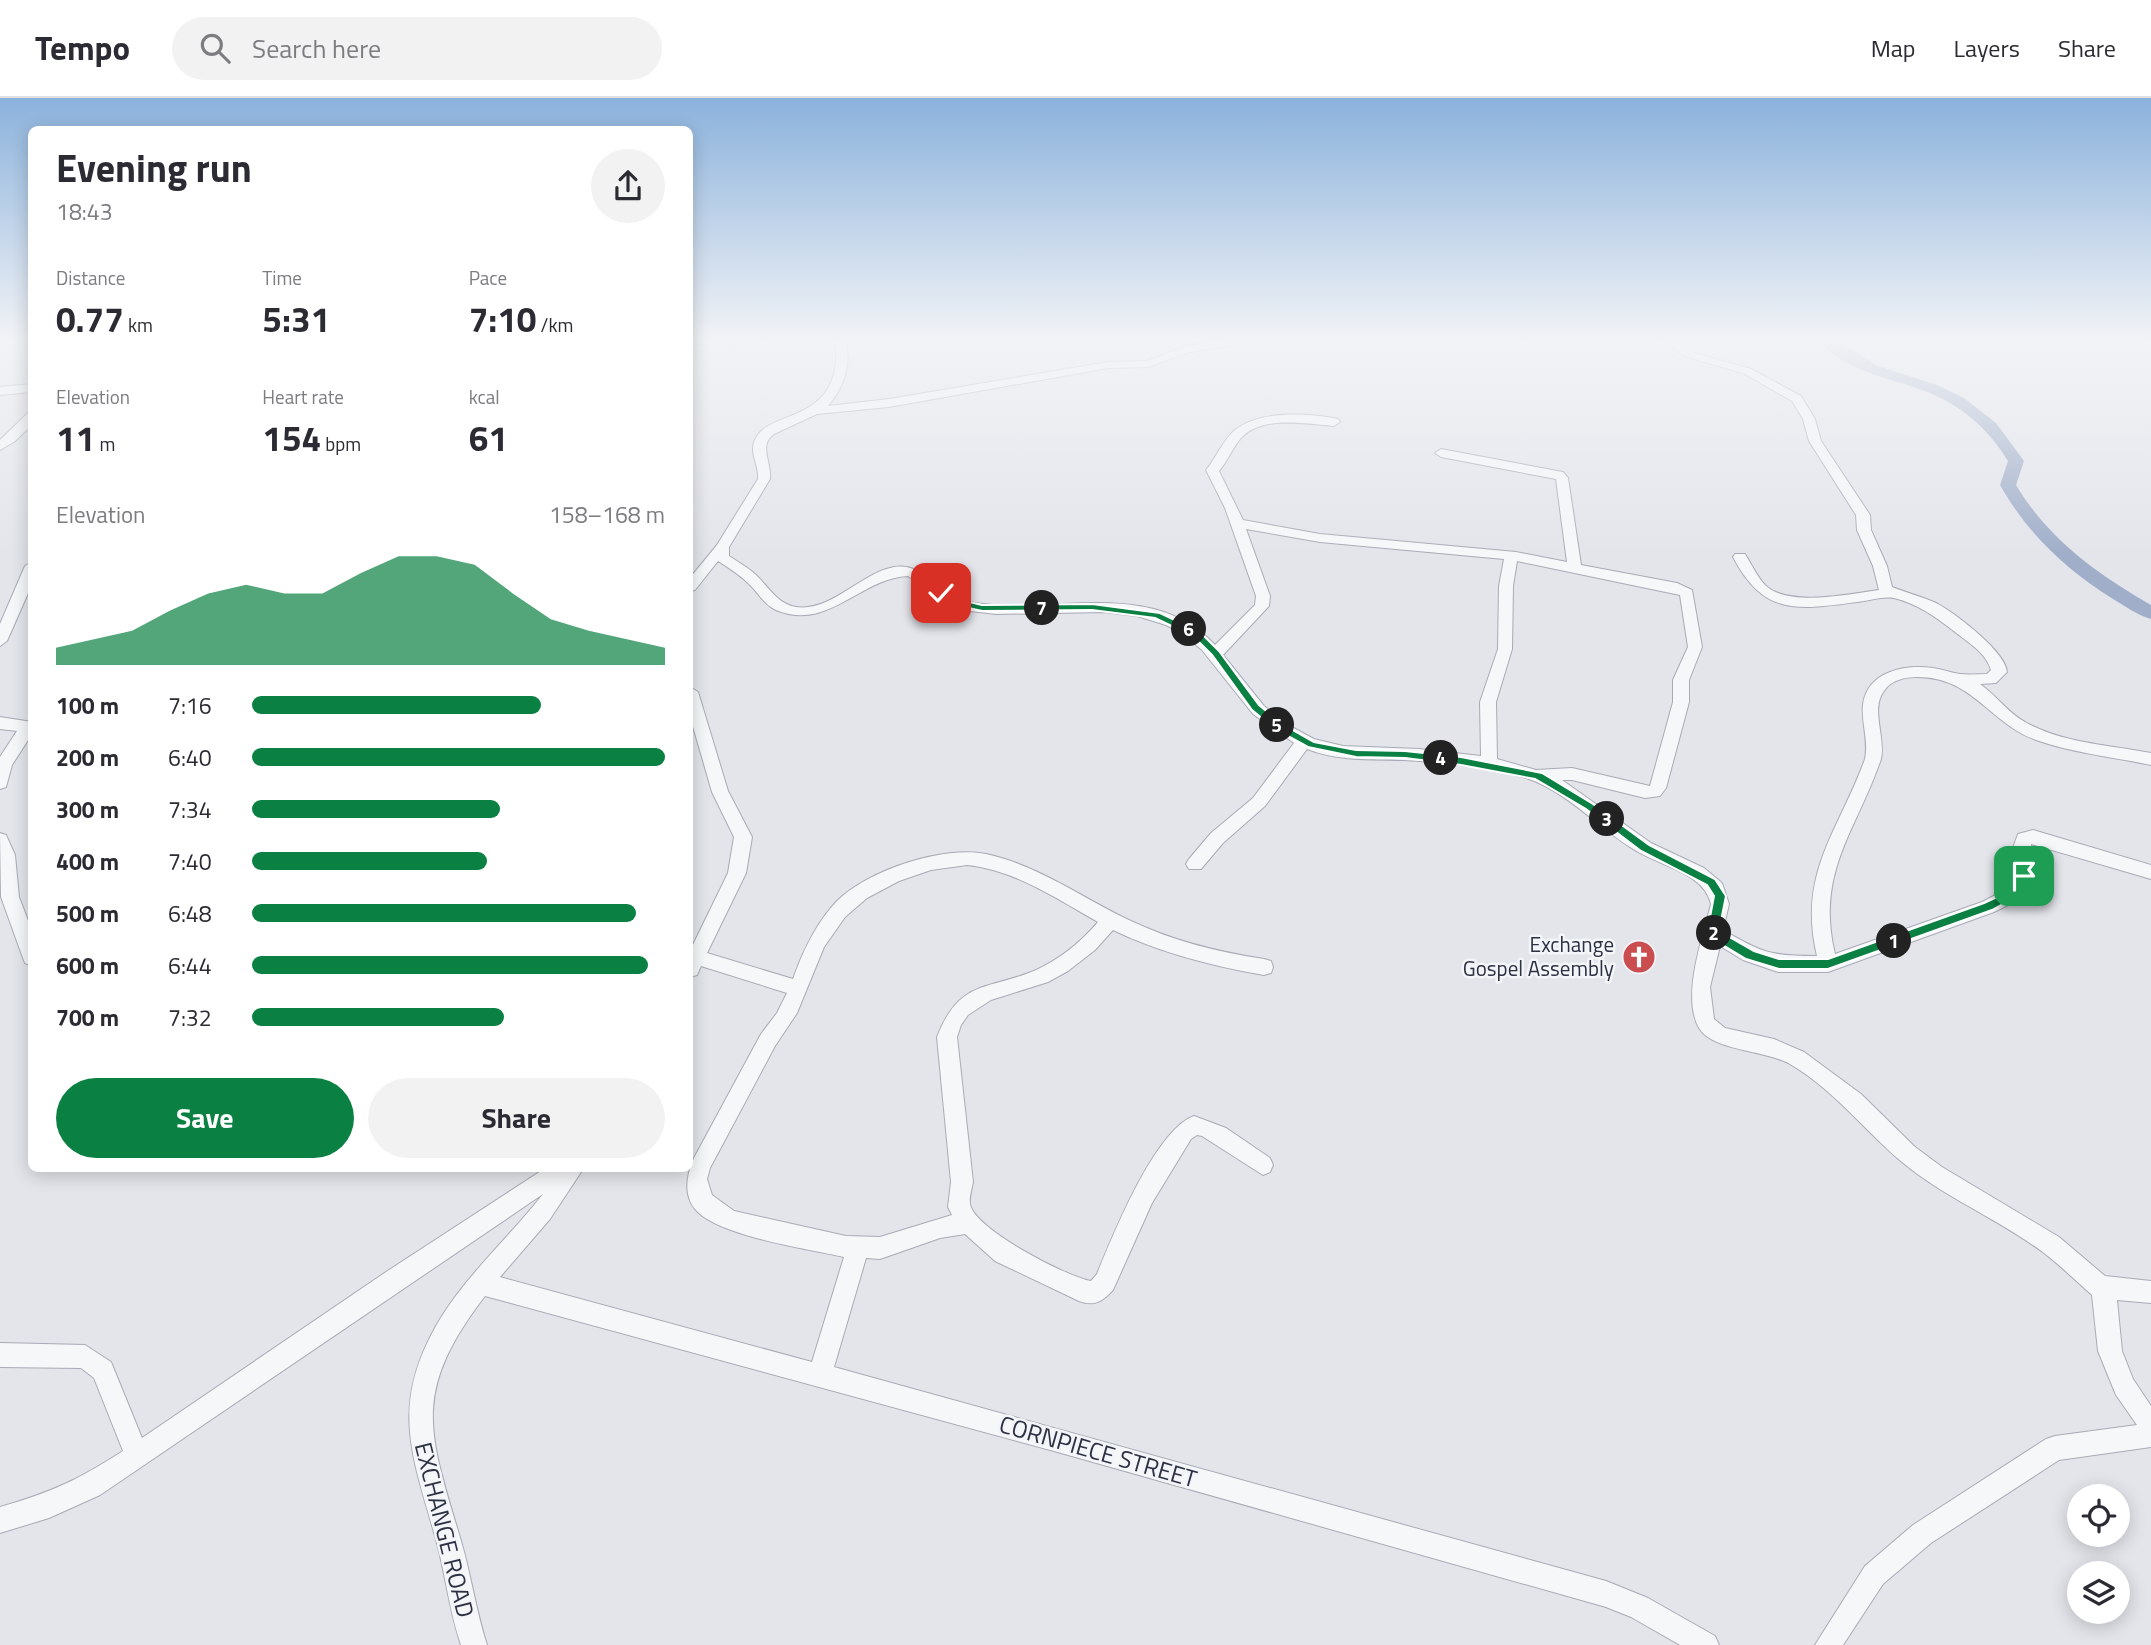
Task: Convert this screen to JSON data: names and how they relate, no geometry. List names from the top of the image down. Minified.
{"streets":{"street":["CORNPIECE STREET","EXCHANGE ROAD"]},"crossings":[["CORNPIECE STREET","EXCHANGE ROAD"]],"places":{"church":["Exchange Gospel Assembly"]},"page":{"header":"Tempo","search":"Search here","nav":["Map","Layers","Share"],"heading":["Evening run","18:43"],"stats":[["Distance","0.77 km"],["Time","5:31"],["Pace","7:10 /km"],["Elevation","11 m"],["Heart rate","154 bpm"],["kcal","61"]],"chart":["Elevation","158–168 m"],"pins":["7","6","5","4","3","2","1"],"list":[{"name":"100 m","note":"7:16"},{"name":"200 m","note":"6:40"},{"name":"300 m","note":"7:34"},{"name":"400 m","note":"7:40"},{"name":"500 m","note":"6:48"},{"name":"600 m","note":"6:44"},{"name":"700 m","note":"7:32"}],"buttons":["Save","Share"]}}
